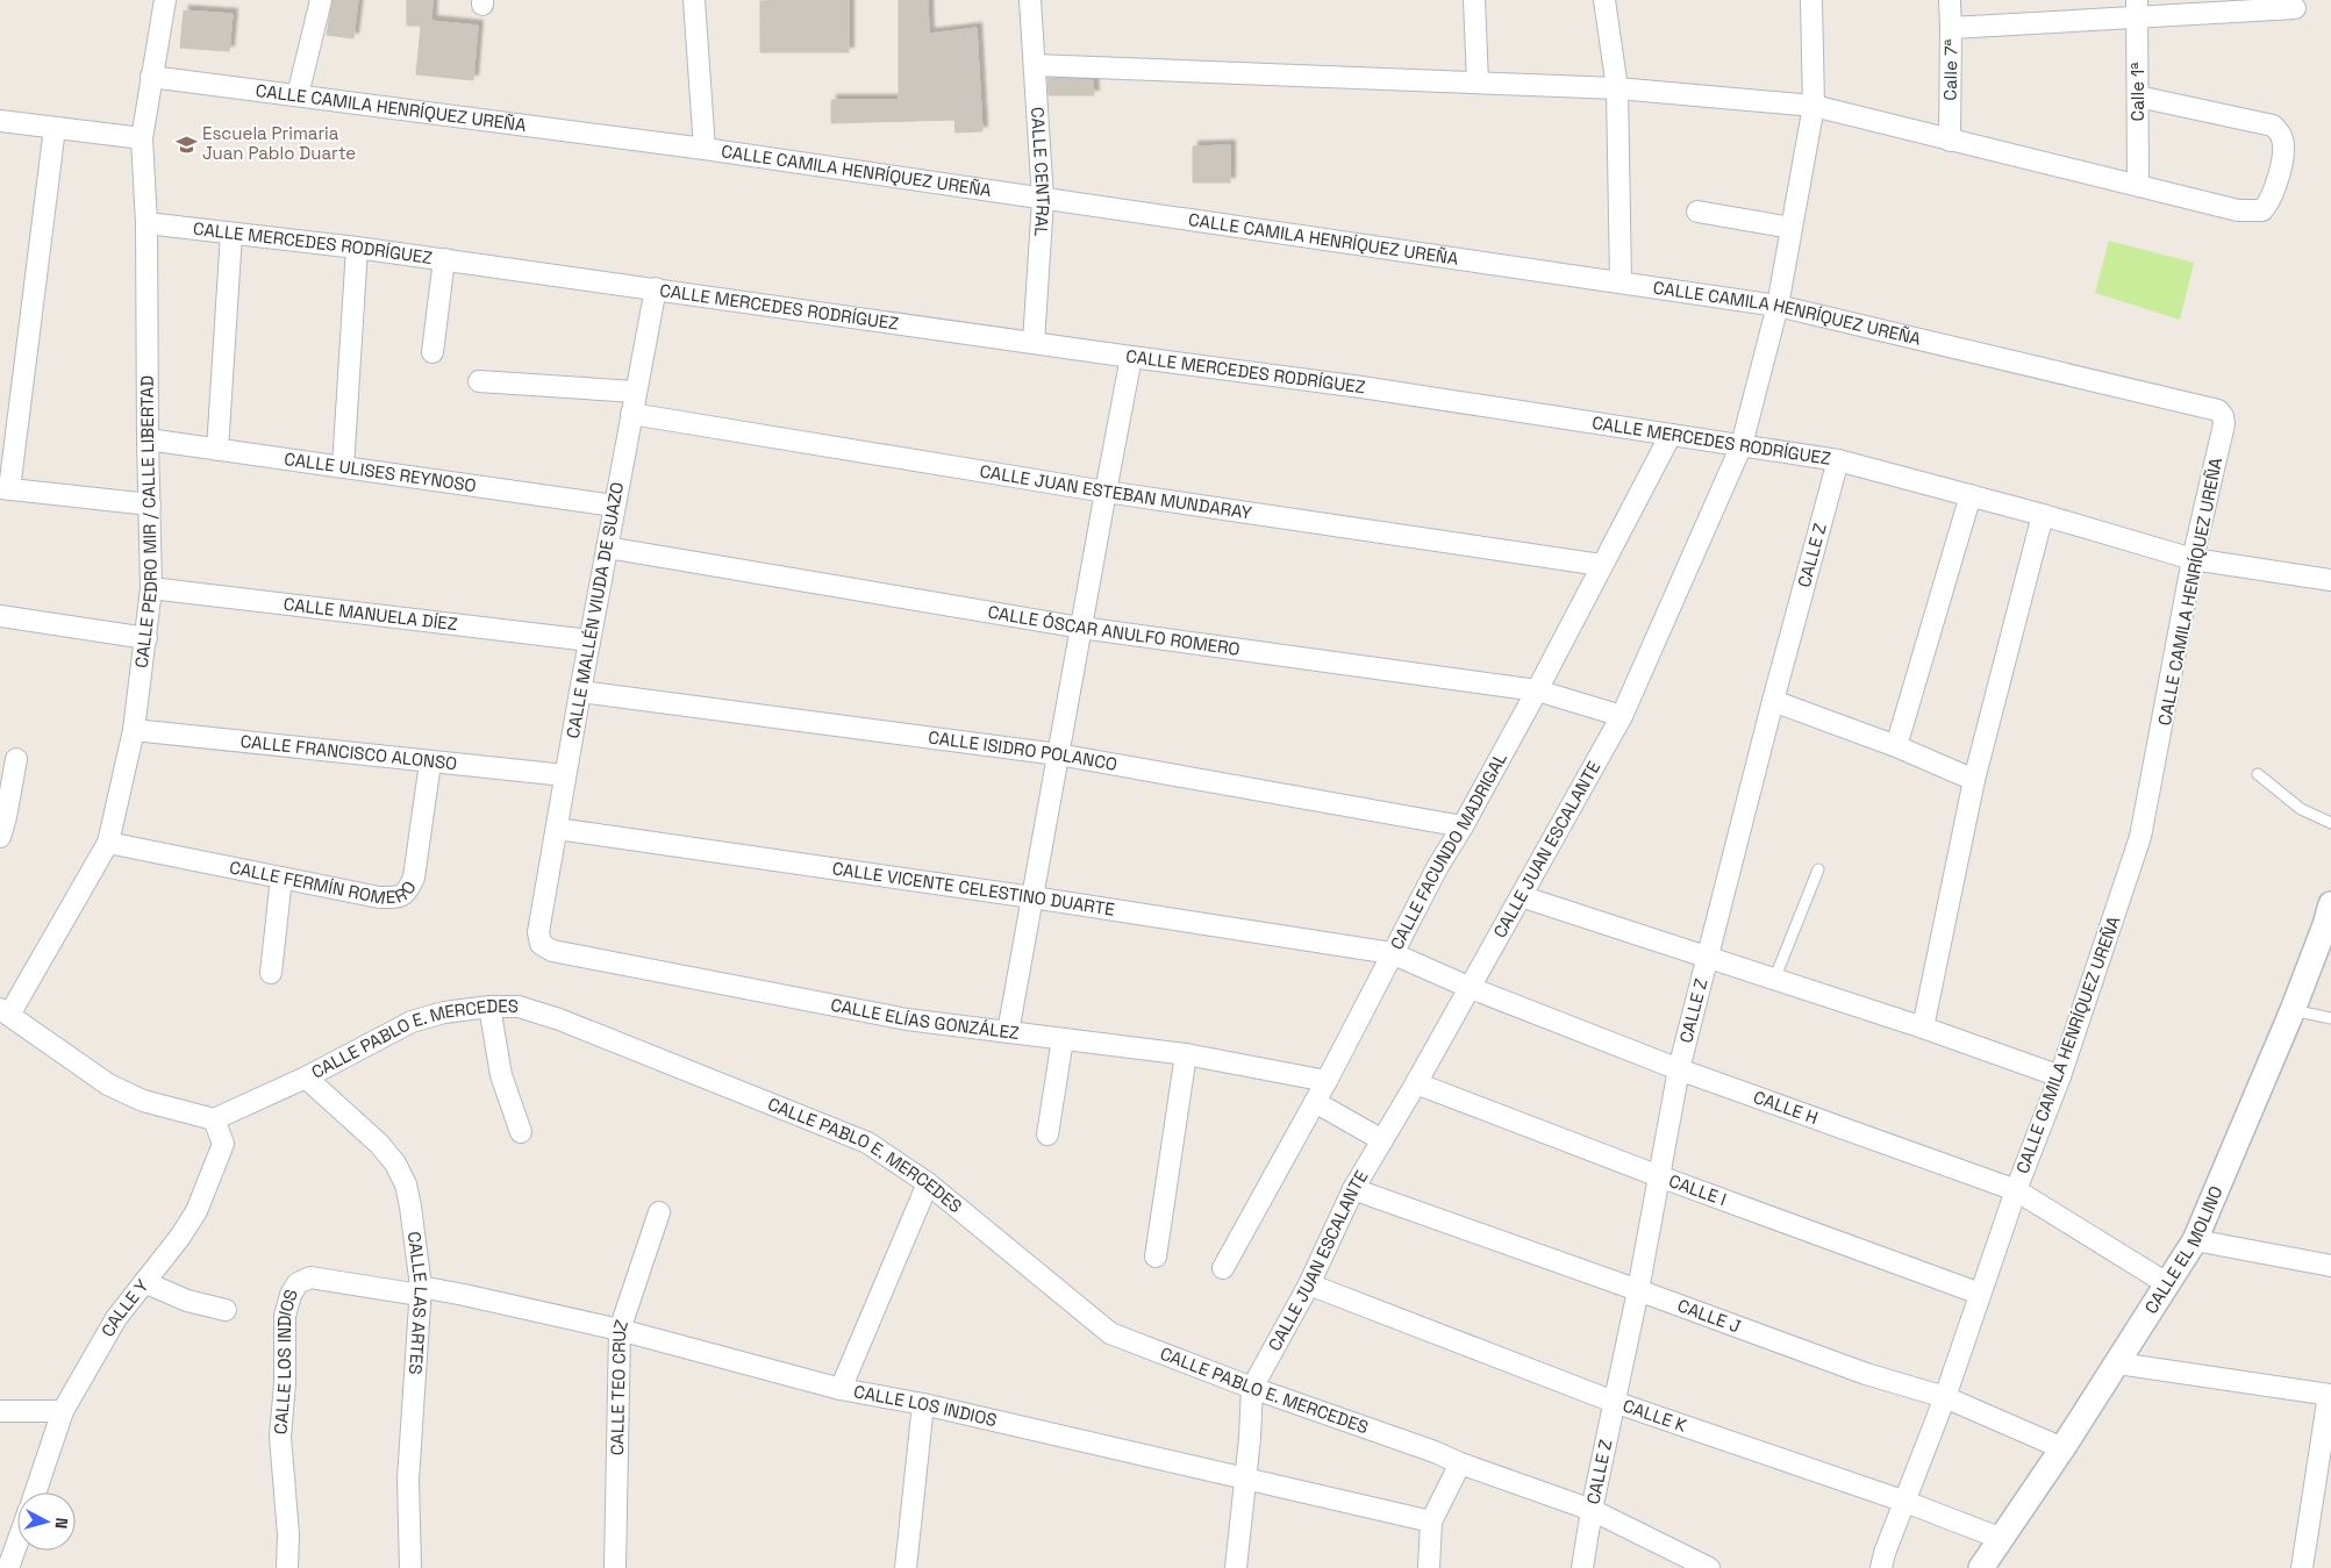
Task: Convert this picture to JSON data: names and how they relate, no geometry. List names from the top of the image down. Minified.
{"streets":{"street":["Calle 7ª","Calle 1ª","CALLE CAMILA HENRÍQUEZ UREÑA","CALLE CENTRAL","CALLE MERCEDES RODRÍGUEZ","CALLE ULISES REYNOSO","CALLE JUAN ESTEBAN MUNDARAY","CALLE PEDRO MIR / CALLE LIBERTAD","CALLE Z","CALLE MALLÉN VIUDA DE SUAZO","CALLE MANUELA DÍEZ","CALLE ÓSCAR ANULFO ROMERO","CALLE ISIDRO POLANCO","CALLE FRANCISCO ALONSO","CALLE JUAN ESCALANTE","CALLE FACUNDO MADRIGAL","CALLE FERMÍN ROMERO","CALLE VICENTE CELESTINO DUARTE","CALLE ELÍAS GONZÁLEZ","CALLE PABLO E. MERCEDES","CALLE H","CALLE I","CALLE EL MOLINO","CALLE LAS ARTES","CALLE Y","CALLE J","CALLE LOS INDIOS","CALLE TEO CRUZ","CALLE K"]},"crossings":[["CALLE CAMILA HENRÍQUEZ UREÑA","CALLE CENTRAL"],["CALLE CAMILA HENRÍQUEZ UREÑA","CALLE MERCEDES RODRÍGUEZ"],["CALLE CAMILA HENRÍQUEZ UREÑA","CALLE PEDRO MIR / CALLE LIBERTAD"],["CALLE CAMILA HENRÍQUEZ UREÑA","CALLE JUAN ESCALANTE"],["CALLE CAMILA HENRÍQUEZ UREÑA","CALLE H"],["CALLE CAMILA HENRÍQUEZ UREÑA","CALLE I"],["CALLE CAMILA HENRÍQUEZ UREÑA","CALLE J"],["CALLE CAMILA HENRÍQUEZ UREÑA","CALLE K"],["CALLE CENTRAL","CALLE MERCEDES RODRÍGUEZ"],["CALLE MERCEDES RODRÍGUEZ","CALLE PEDRO MIR / CALLE LIBERTAD"],["CALLE MERCEDES RODRÍGUEZ","CALLE Z"],["CALLE MERCEDES RODRÍGUEZ","CALLE MALLÉN VIUDA DE SUAZO"],["CALLE MERCEDES RODRÍGUEZ","CALLE JUAN ESCALANTE"],["CALLE MERCEDES RODRÍGUEZ","CALLE FACUNDO MADRIGAL"],["CALLE ULISES REYNOSO","CALLE PEDRO MIR / CALLE LIBERTAD"],["CALLE ULISES REYNOSO","CALLE MALLÉN VIUDA DE SUAZO"],["CALLE JUAN ESTEBAN MUNDARAY","CALLE MALLÉN VIUDA DE SUAZO"],["CALLE JUAN ESTEBAN MUNDARAY","CALLE FACUNDO MADRIGAL"],["CALLE PEDRO MIR / CALLE LIBERTAD","CALLE MANUELA DÍEZ"],["CALLE PEDRO MIR / CALLE LIBERTAD","CALLE FRANCISCO ALONSO"],["CALLE PEDRO MIR / CALLE LIBERTAD","CALLE FERMÍN ROMERO"],["CALLE Z","CALLE PABLO E. MERCEDES"],["CALLE Z","CALLE H"],["CALLE Z","CALLE I"],["CALLE Z","CALLE J"],["CALLE Z","CALLE K"],["CALLE MALLÉN VIUDA DE SUAZO","CALLE MANUELA DÍEZ"],["CALLE MALLÉN VIUDA DE SUAZO","CALLE ÓSCAR ANULFO ROMERO"],["CALLE MALLÉN VIUDA DE SUAZO","CALLE ISIDRO POLANCO"],["CALLE MALLÉN VIUDA DE SUAZO","CALLE FRANCISCO ALONSO"],["CALLE MALLÉN VIUDA DE SUAZO","CALLE VICENTE CELESTINO DUARTE"],["CALLE MALLÉN VIUDA DE SUAZO","CALLE ELÍAS GONZÁLEZ"],["CALLE ÓSCAR ANULFO ROMERO","CALLE JUAN ESCALANTE"],["CALLE ÓSCAR ANULFO ROMERO","CALLE FACUNDO MADRIGAL"],["CALLE ISIDRO POLANCO","CALLE FACUNDO MADRIGAL"],["CALLE FRANCISCO ALONSO","CALLE FERMÍN ROMERO"],["CALLE JUAN ESCALANTE","CALLE PABLO E. MERCEDES"],["CALLE JUAN ESCALANTE","CALLE H"],["CALLE JUAN ESCALANTE","CALLE I"],["CALLE JUAN ESCALANTE","CALLE J"],["CALLE JUAN ESCALANTE","CALLE LOS INDIOS"],["CALLE JUAN ESCALANTE","CALLE K"],["CALLE FACUNDO MADRIGAL","CALLE VICENTE CELESTINO DUARTE"],["CALLE FACUNDO MADRIGAL","CALLE ELÍAS GONZÁLEZ"],["CALLE FACUNDO MADRIGAL","CALLE H"],["CALLE VICENTE CELESTINO DUARTE","CALLE H"],["CALLE PABLO E. MERCEDES","CALLE LAS ARTES"],["CALLE PABLO E. MERCEDES","CALLE Y"],["CALLE H","CALLE EL MOLINO"],["CALLE EL MOLINO","CALLE J"],["CALLE EL MOLINO","CALLE K"],["CALLE LAS ARTES","CALLE LOS INDIOS"],["CALLE LOS INDIOS","CALLE TEO CRUZ"]],"places":{"school or university":["Escuela Primaria Juan Pablo Duarte"]},"north":"right"}
